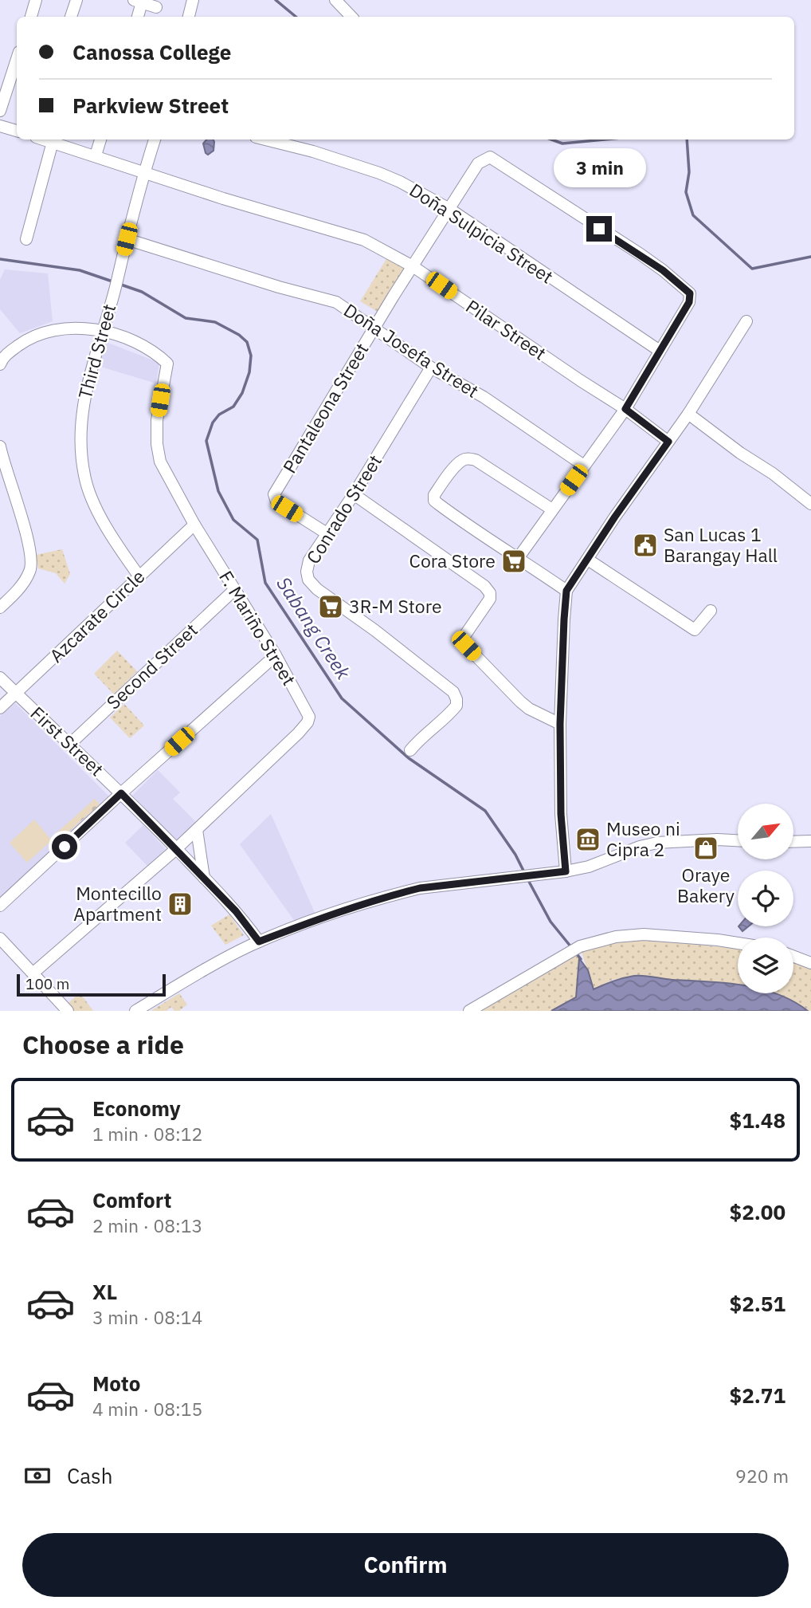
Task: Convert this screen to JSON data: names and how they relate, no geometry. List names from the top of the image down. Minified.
{"streets":{"street":["Doña Sulpicia Street","Pilar Street","Doña Josefa Street","Third Street","Pantaleona Street","Conrado Street","Azcarate Circle","F. Mariño Street","Second Street","First Street"]},"crossings":[["Doña Sulpicia Street","Pantaleona Street"],["Pilar Street","Third Street"],["Pilar Street","Pantaleona Street"],["Doña Josefa Street","Third Street"],["Doña Josefa Street","Pantaleona Street"],["Doña Josefa Street","Conrado Street"],["Third Street","Azcarate Circle"],["Third Street","F. Mariño Street"],["Pantaleona Street","Conrado Street"],["Azcarate Circle","F. Mariño Street"],["Azcarate Circle","First Street"],["F. Mariño Street","Second Street"],["F. Mariño Street","First Street"],["Second Street","First Street"]],"water":["Sabang Creek"],"places":{"public building":["San Lucas 1 Barangay Hall"],"supermarket":["Cora Store","3R-M Store"],"museum":["Museo ni Cipra 2"],"shop":["Oraye Bakery"],"building":["Montecillo Apartment"]},"scale_bar":"100 m","north":"top right","page":{"banner":["Canossa College","Parkview Street"],"bubble":"3 min","scale":"100 m","heading":"Choose a ride","list":[{"name":"Economy","note":"1 min · 08:12","value":"$1.48"},{"name":"Comfort","note":"2 min · 08:13","value":"$2.00"},{"name":"XL","note":"3 min · 08:14","value":"$2.51"},{"name":"Moto","note":"4 min · 08:15","value":"$2.71"}],"pay":["Cash","920 m"],"buttons":"Confirm"}}
